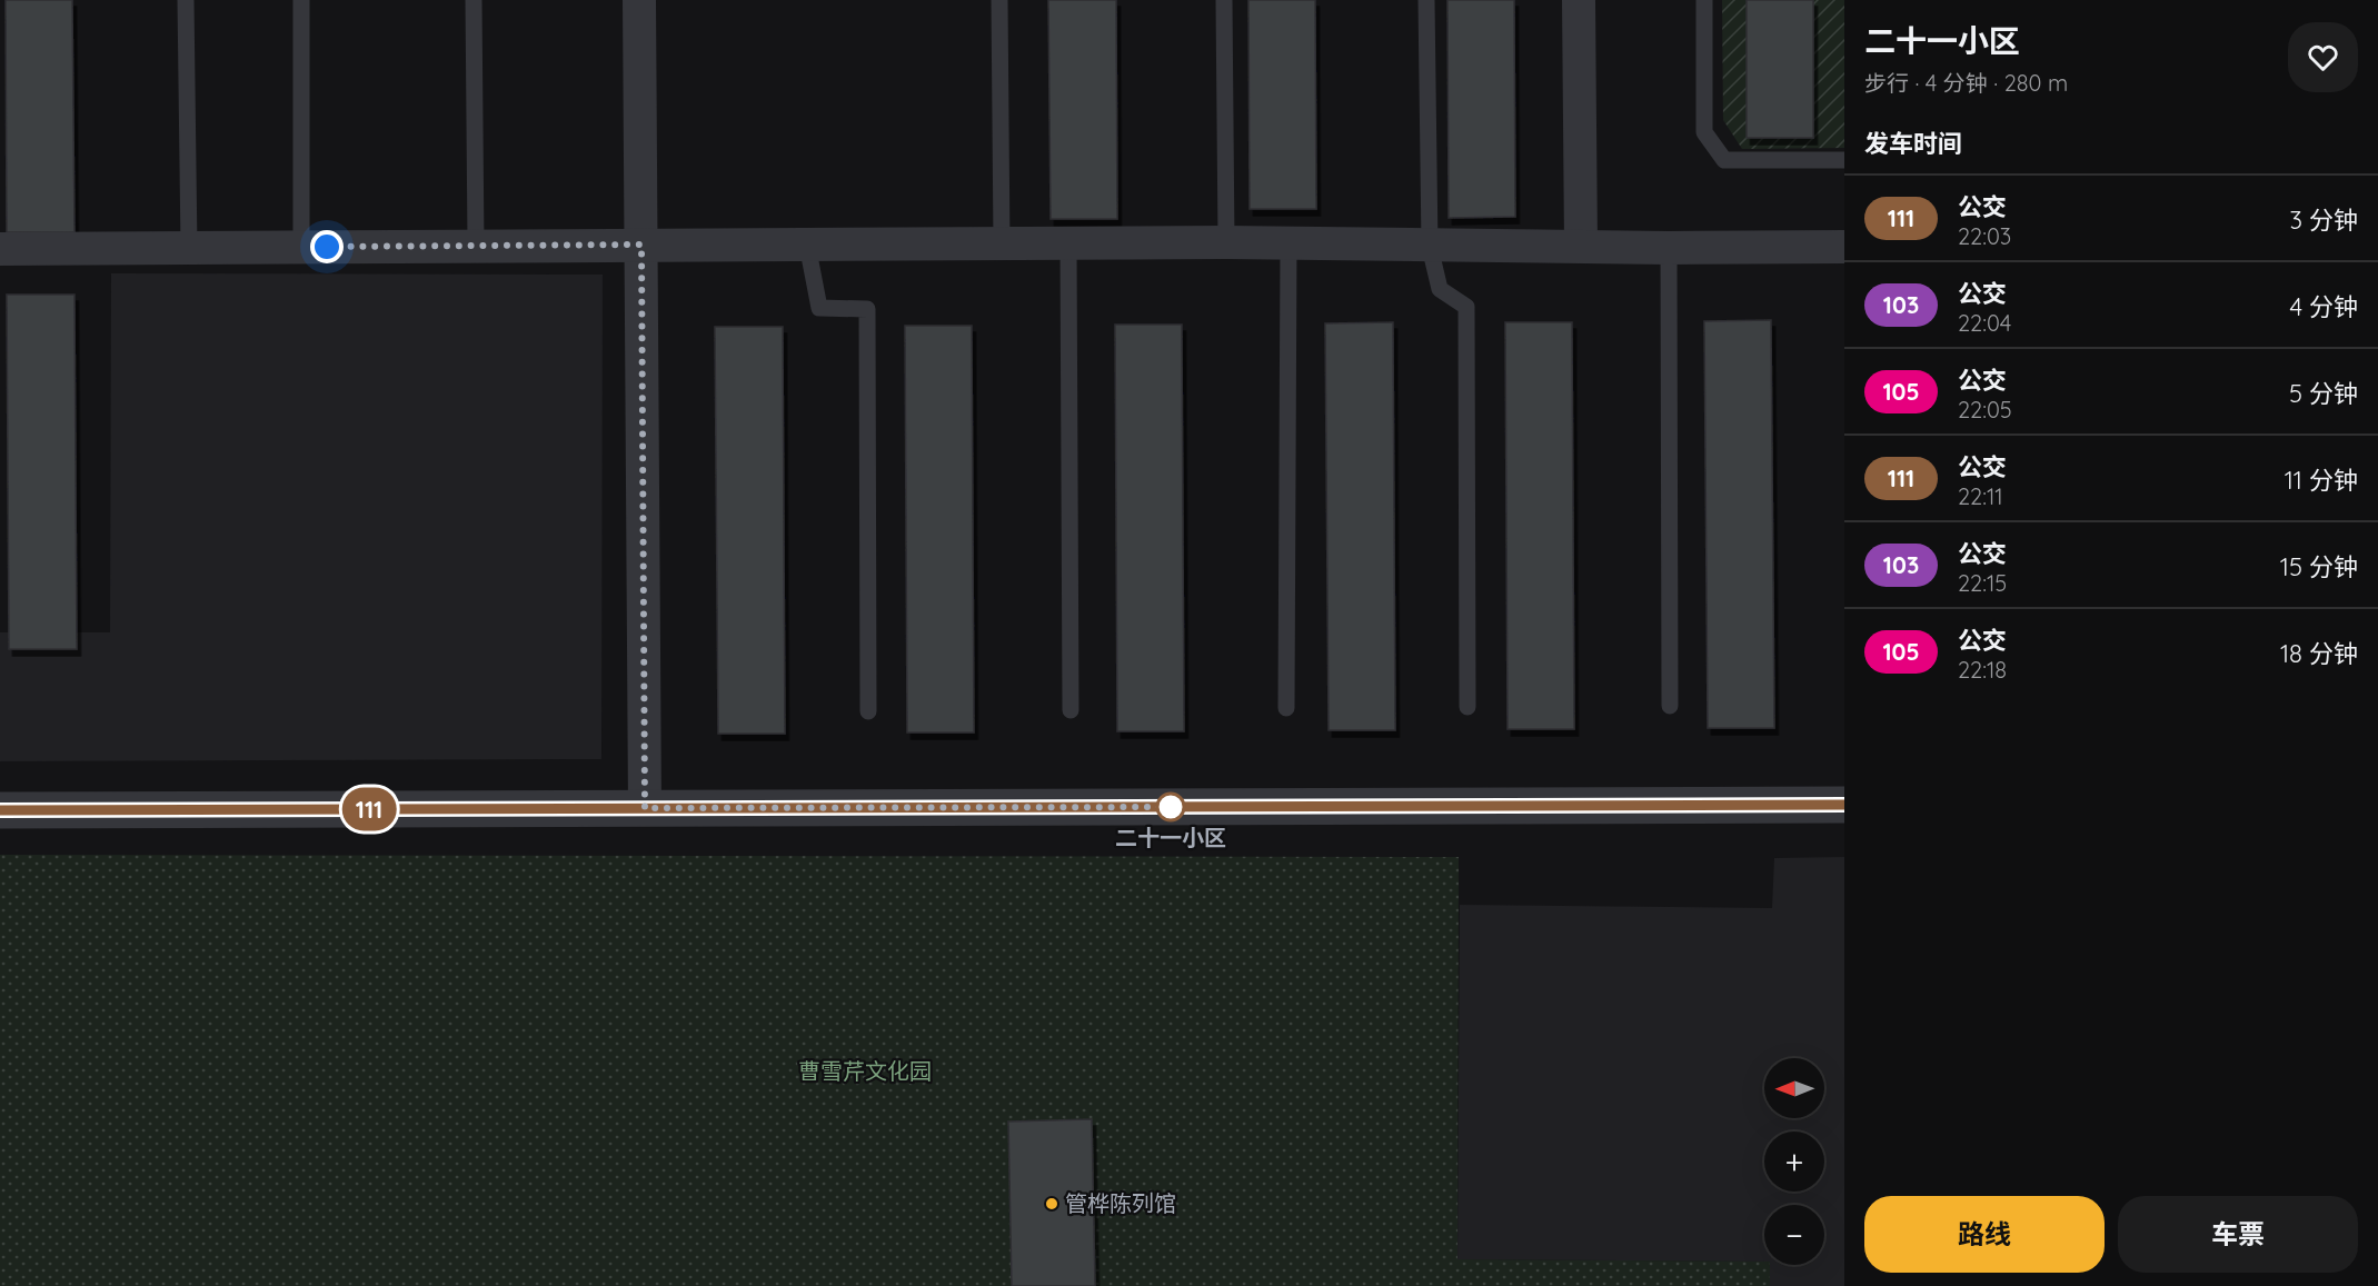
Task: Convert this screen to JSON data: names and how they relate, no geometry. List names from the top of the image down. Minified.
{"parks":["曹雪芹文化园"],"places":["二十一小区","管桦陈列馆"],"lines":["bus line 111"],"north":"left","page":{"on_map":"111","heading":[["二十一小区","步行 · 4 分钟 · 280 m"],"发车时间"],"list":[{"mark":"111","name":"公交","note":"22:03","value":"3 分钟"},{"mark":"103","name":"公交","note":"22:04","value":"4 分钟"},{"mark":"105","name":"公交","note":"22:05","value":"5 分钟"},{"mark":"111","name":"公交","note":"22:11","value":"11 分钟"},{"mark":"103","name":"公交","note":"22:15","value":"15 分钟"},{"mark":"105","name":"公交","note":"22:18","value":"18 分钟"}],"map_buttons":["+","−"],"buttons":["路线","车票"]}}
